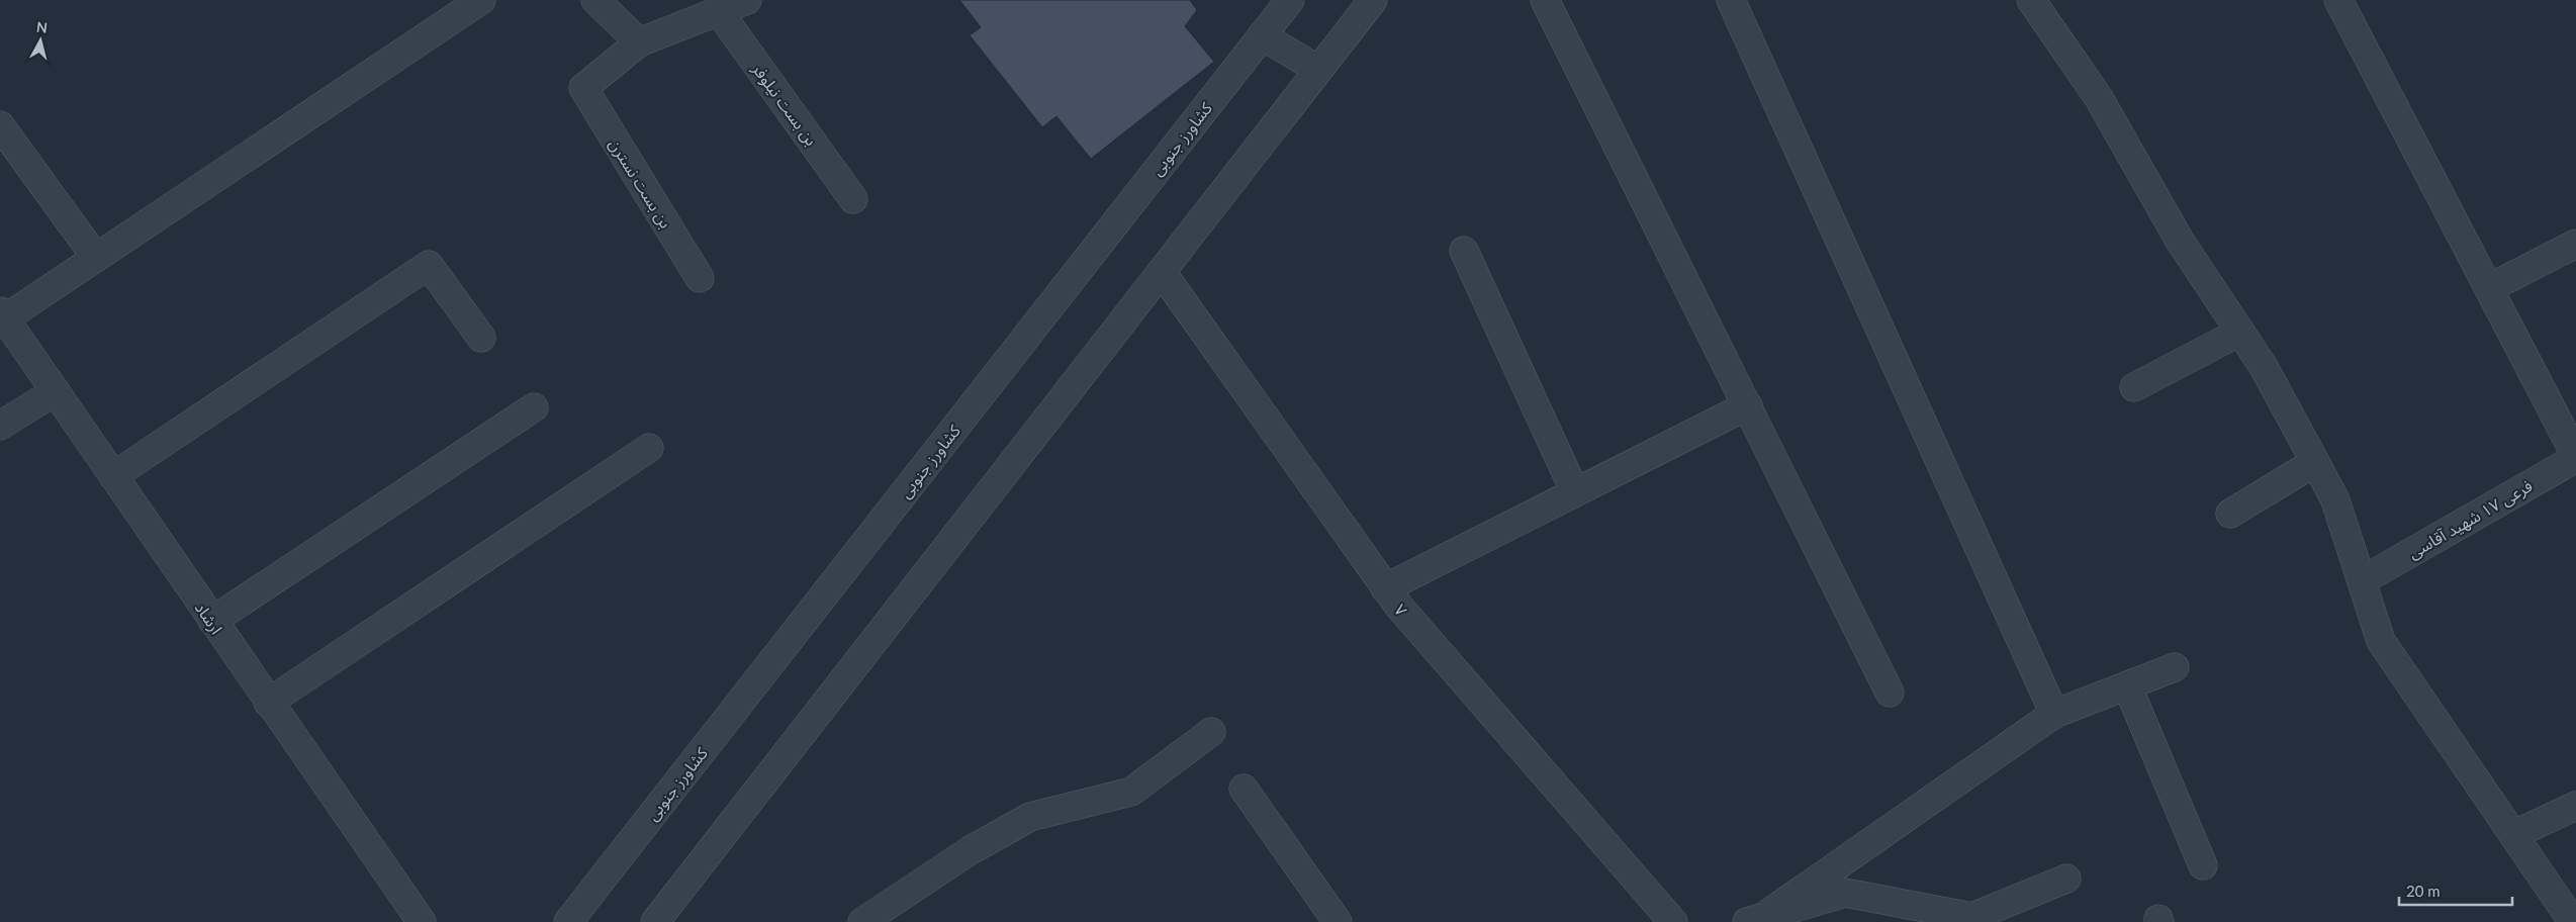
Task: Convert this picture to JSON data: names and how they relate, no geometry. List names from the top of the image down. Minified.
{"streets":{"street":["بن بست نیلوفر","کشاورز جنوبی","بن بست نسترن","فرعی ۱۷ شهید آقاسی","۷","ارشاد"]},"scale_bar":"20 m","north":"top"}
